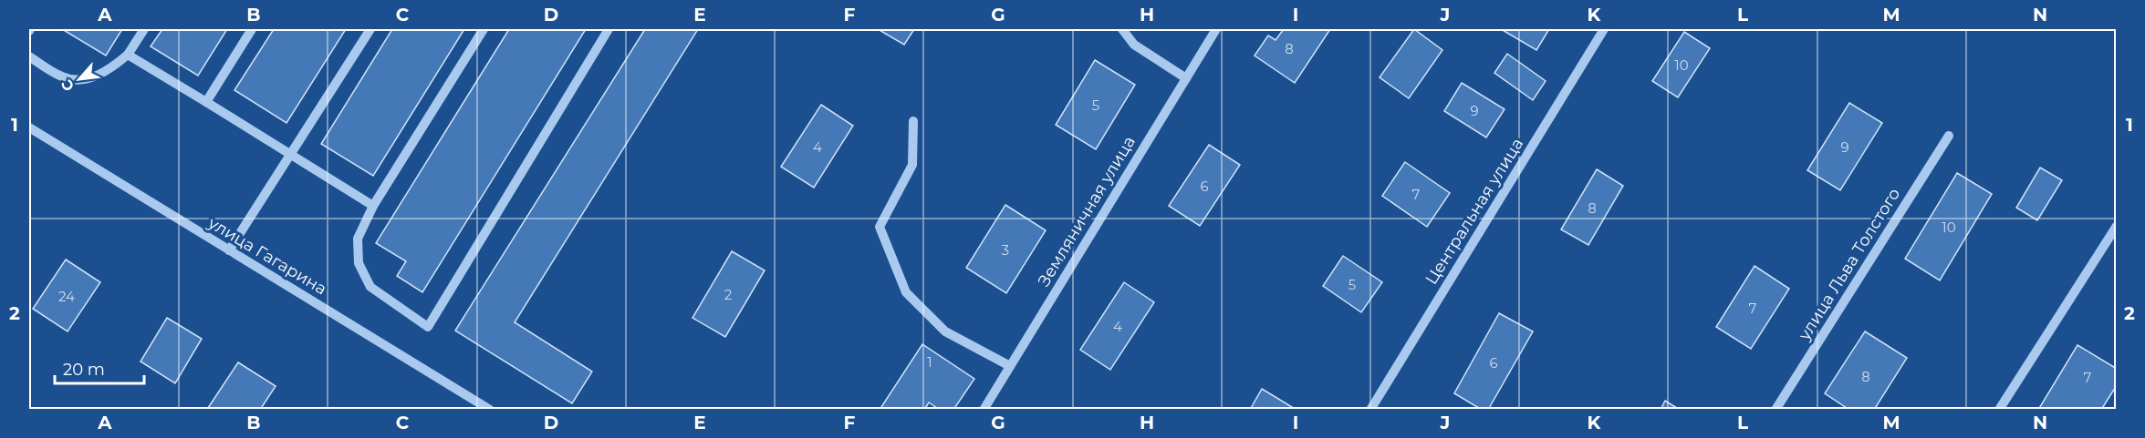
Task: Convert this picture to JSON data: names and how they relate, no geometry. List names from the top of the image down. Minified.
{"streets":{"street":["Земляничная улица","Центральная улица","улица Гагарина","улица Льва Толстого"]},"house_numbers":["8","10","5","9","4","9","6","7","8","10","3","5","2","24","7","4","1","6","8","7"],"scale_bar":"20 m","north":"bottom left","grid":{"columns":["A","B","C","D","E","F","G","H","I","J","K","L","M","N"],"rows":["1","2"]}}
